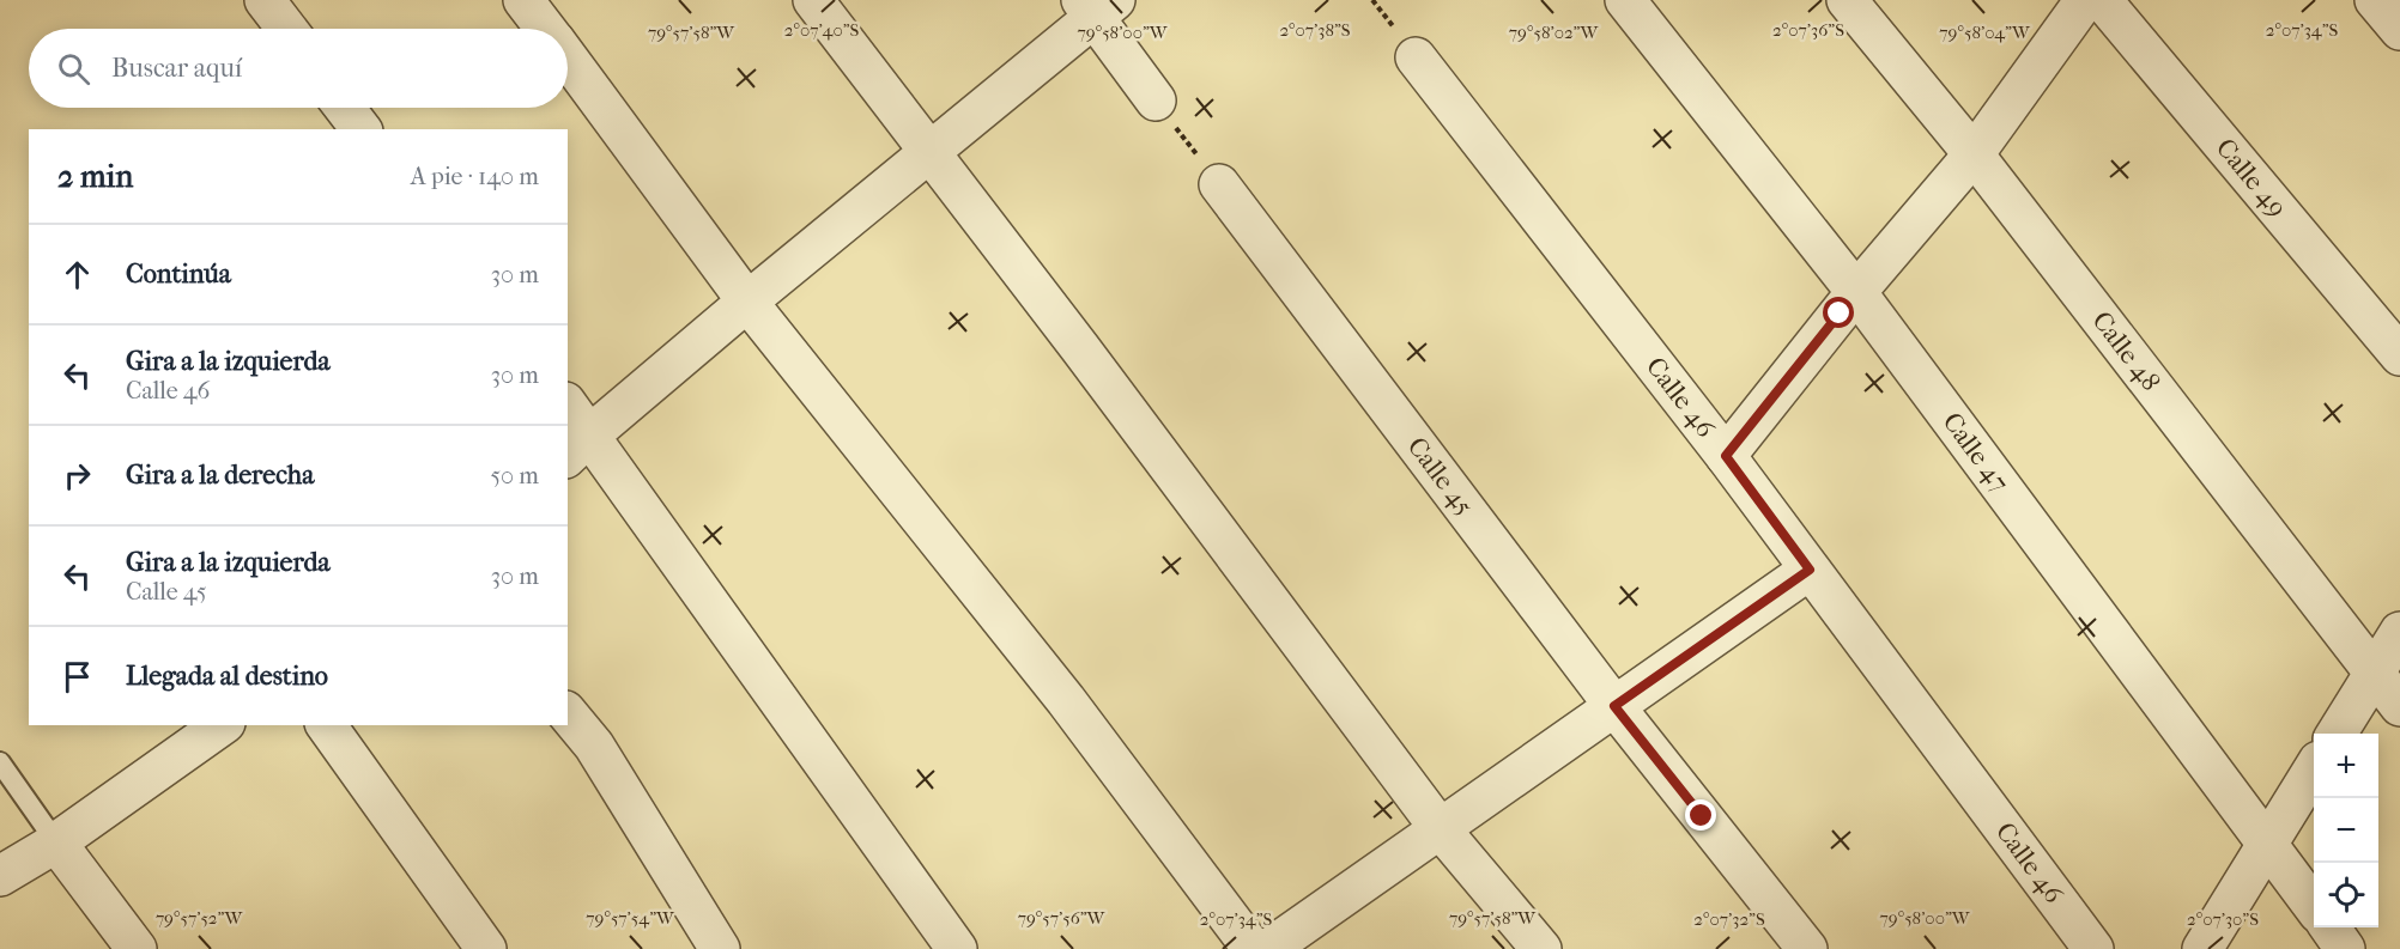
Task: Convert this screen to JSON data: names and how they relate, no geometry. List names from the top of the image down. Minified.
{"streets":{"street":["Calle 49","Calle 48","Calle 46","Calle 47","Calle 45"]},"page":{"search":"Buscar aquí","heading":["2 min","A pie · 140 m"],"list":[["Continúa","30 m"],["Gira a la izquierda","Calle 46","30 m"],["Gira a la derecha","50 m"],["Gira a la izquierda","Calle 45","30 m"],"Llegada al destino"],"map_buttons":["+","−"]},"coordinates":["2°07'40\"S","2°07'38\"S","2°07'36\"S","2°07'34\"S","79°58'00\"W","79°58'02\"W","79°58'04\"W","79°57'58\"W","79°57'52\"W","79°57'54\"W","79°57'56\"W","2°07'32\"S","2°07'30\"S"]}
